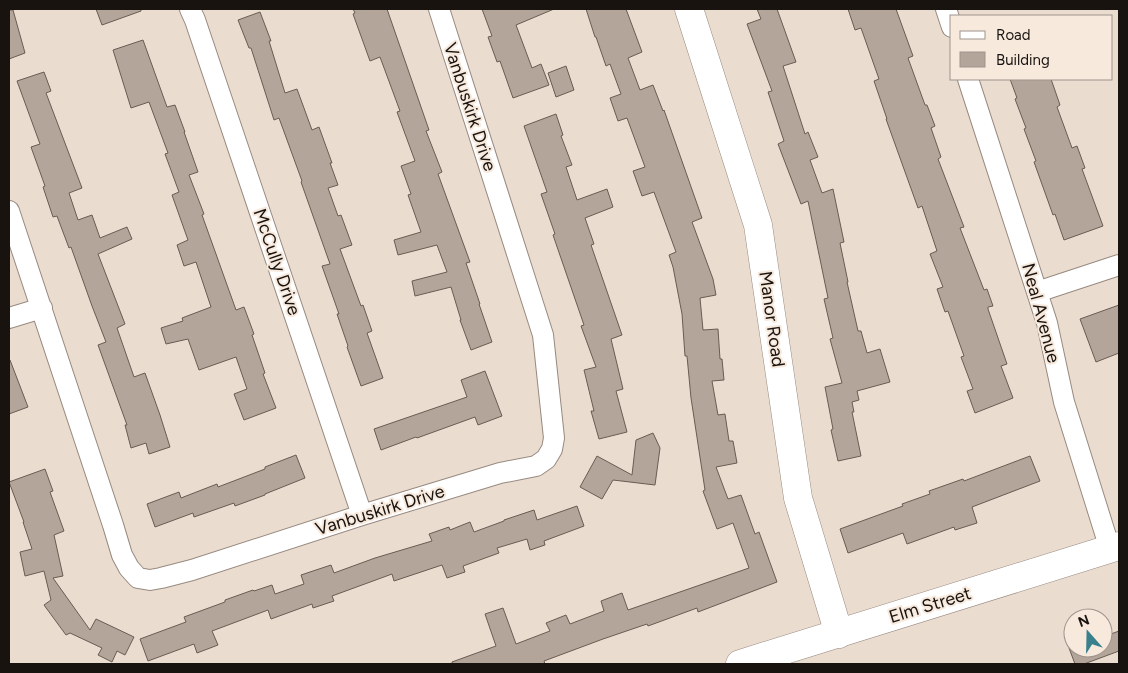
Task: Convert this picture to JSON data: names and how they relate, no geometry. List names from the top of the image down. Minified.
{"streets":{"street":["Vanbuskirk Drive","McCully Drive","Neal Avenue","Manor Road","Elm Street"]},"crossings":[["Vanbuskirk Drive","McCully Drive"],["Neal Avenue","Elm Street"],["Manor Road","Elm Street"]],"legend":["Road","Building"],"north":"top"}
